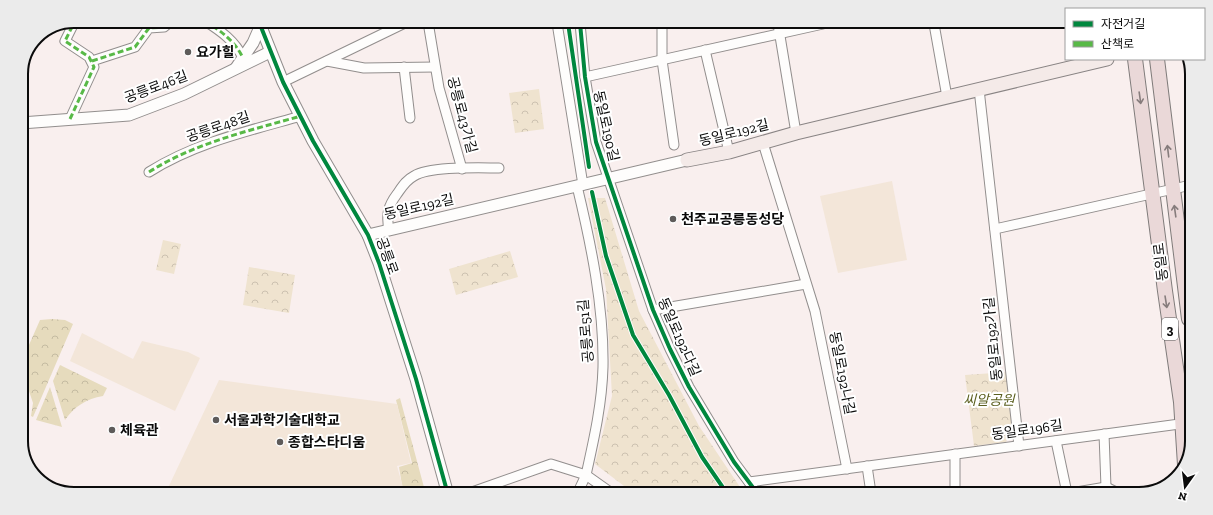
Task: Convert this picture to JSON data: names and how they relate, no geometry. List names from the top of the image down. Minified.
{"streets":{"main road":["동일로192길","동일로","3"],"street":["공릉로46길","공릉로43가길","동일로190길","공릉로48길","공릉로","공릉로51길","동일로192다길","동일로192가길","동일로192나길","동일로196길"]},"crossings":[["공릉로46길","공릉로"],["공릉로43가길","동일로192길"],["동일로190길","동일로192길"],["동일로190길","동일로192다길"],["공릉로48길","공릉로"],["동일로192길","공릉로"],["동일로192길","공릉로51길"],["동일로192길","동일로192다길"],["동일로192길","동일로192가길"],["동일로192길","동일로192나길"],["동일로192다길","동일로196길"],["동일로192가길","동일로196길"],["동일로192나길","동일로196길"]],"parks":["씨알공원"],"places":["요가힐","천주교공릉동성당","서울과학기술대학교","체육관","종합스타디움"],"legend":["자전거길","산책로"],"north":"bottom"}
